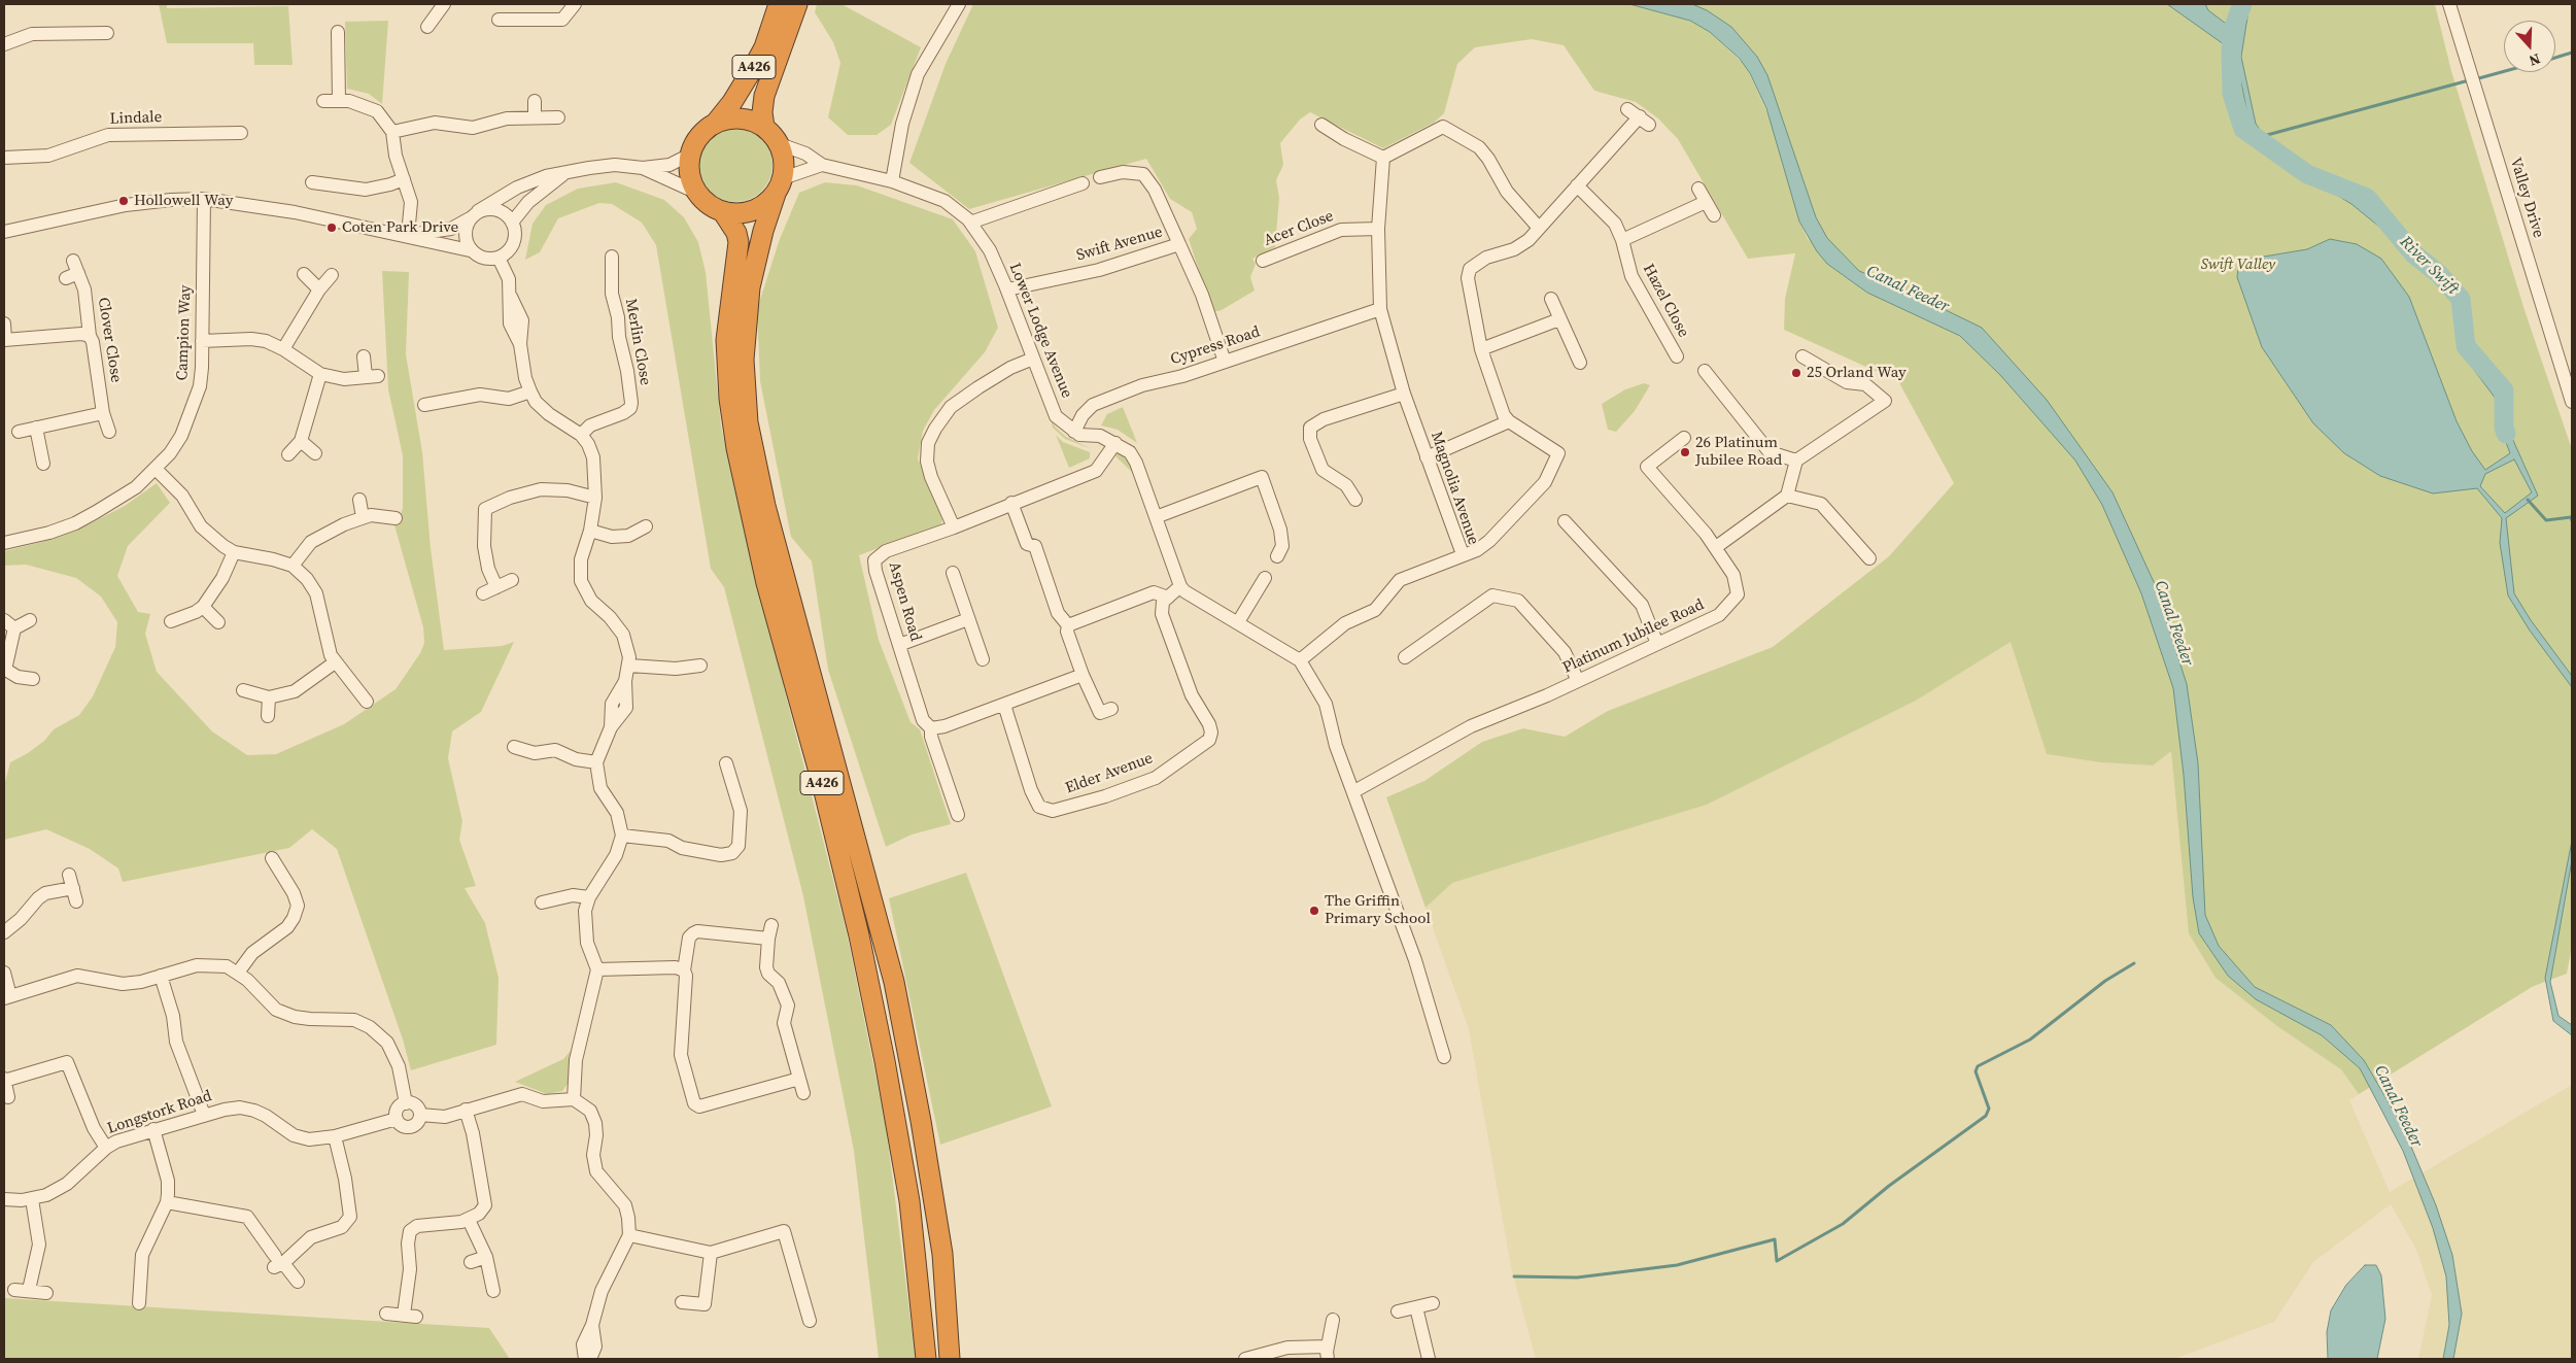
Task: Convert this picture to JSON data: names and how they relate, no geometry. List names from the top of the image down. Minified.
{"streets":{"highway":["A426"],"street":["Lindale","Valley Drive","Acer Close","Swift Avenue","Hazel Close","Lower Lodge Avenue","Campion Way","Clover Close","Merlin Close","Cypress Road","Magnolia Avenue","Aspen Road","Platinum Jubilee Road","Elder Avenue","Longstork Road"]},"crossings":[["A426","Lower Lodge Avenue"],["Acer Close","Magnolia Avenue"],["Swift Avenue","Lower Lodge Avenue"],["Swift Avenue","Cypress Road"],["Lower Lodge Avenue","Cypress Road"],["Cypress Road","Magnolia Avenue"]],"water":["River Swift","Canal Feeder"],"parks":["Swift Valley"],"places":["Hollowell Way","Coten Park Drive","25 Orland Way","26 Platinum Jubilee Road","The Griffin Primary School"],"north":"bottom"}
